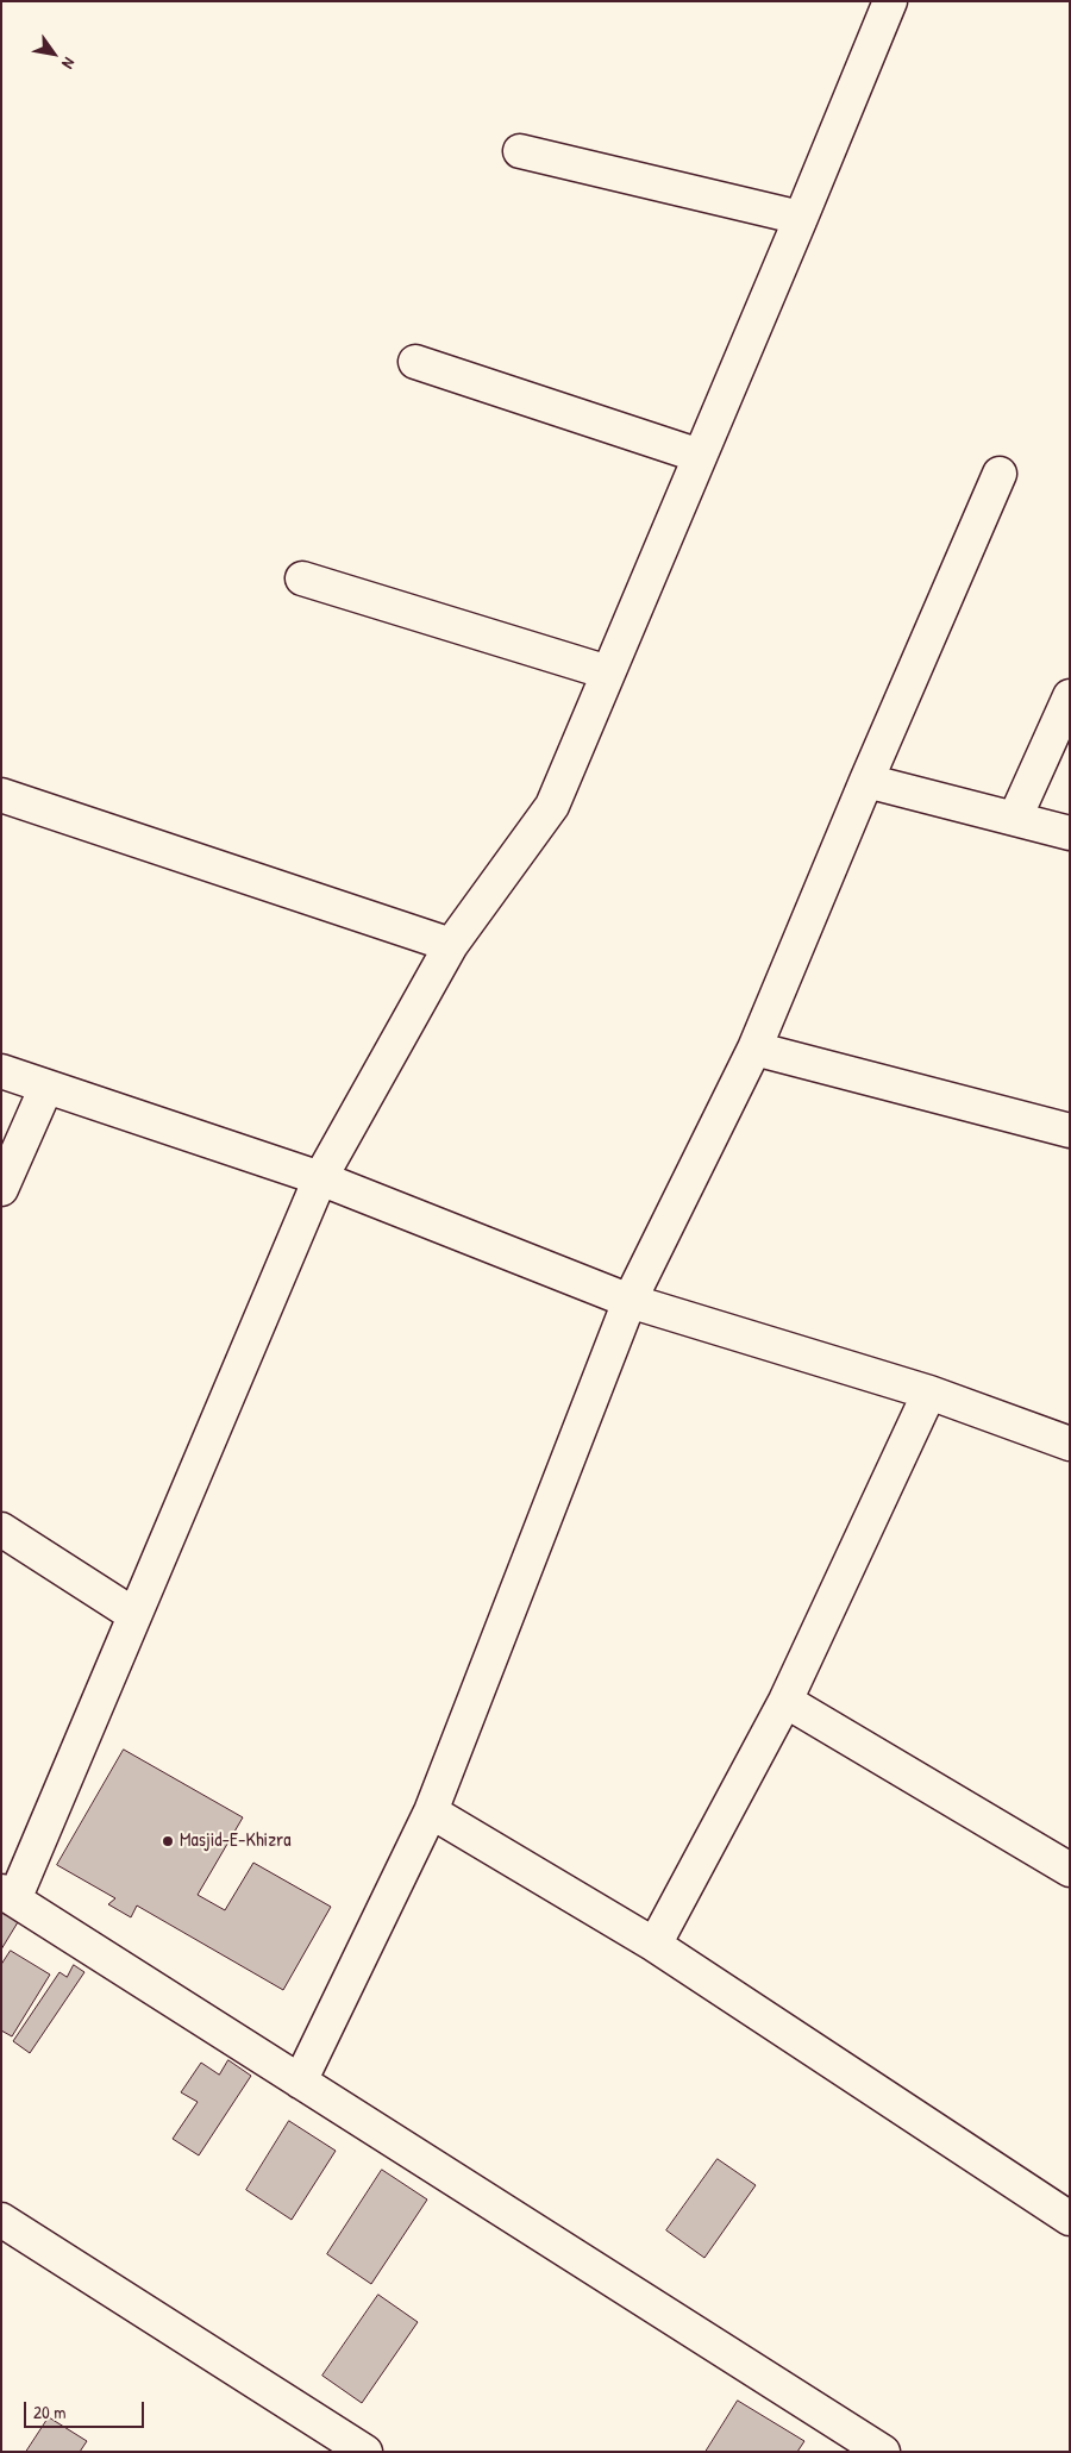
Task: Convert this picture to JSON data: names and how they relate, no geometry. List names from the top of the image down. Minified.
{"places":["Masjid-E-Khizra"],"scale_bar":"20 m","north":"bottom right"}
